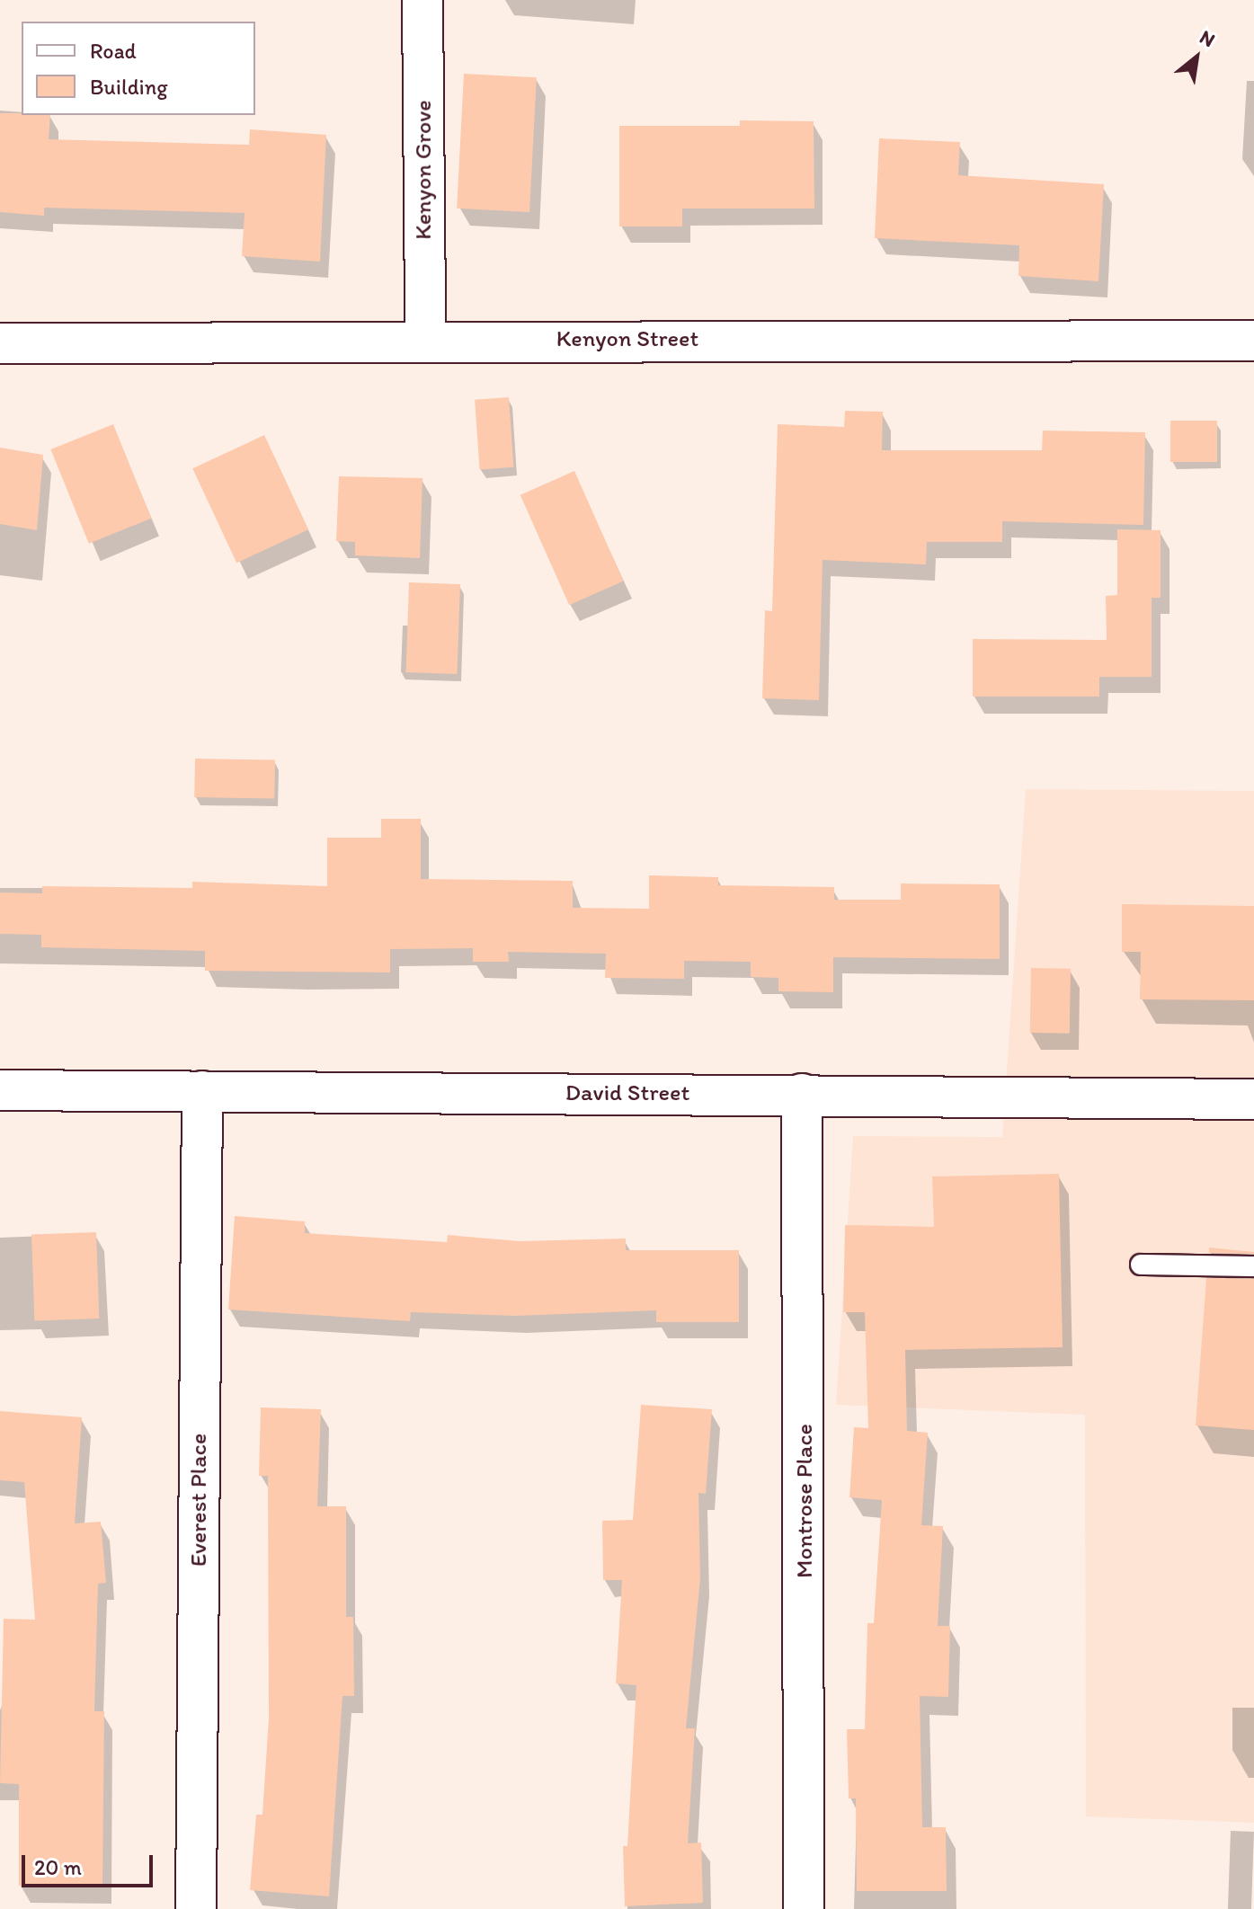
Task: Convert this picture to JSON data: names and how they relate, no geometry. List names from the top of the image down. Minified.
{"streets":{"street":["Kenyon Grove","Kenyon Street","David Street","Everest Place","Montrose Place"]},"crossings":[["Kenyon Grove","Kenyon Street"],["David Street","Everest Place"],["David Street","Montrose Place"]],"legend":["Road","Building"],"scale_bar":"20 m","north":"top right"}
